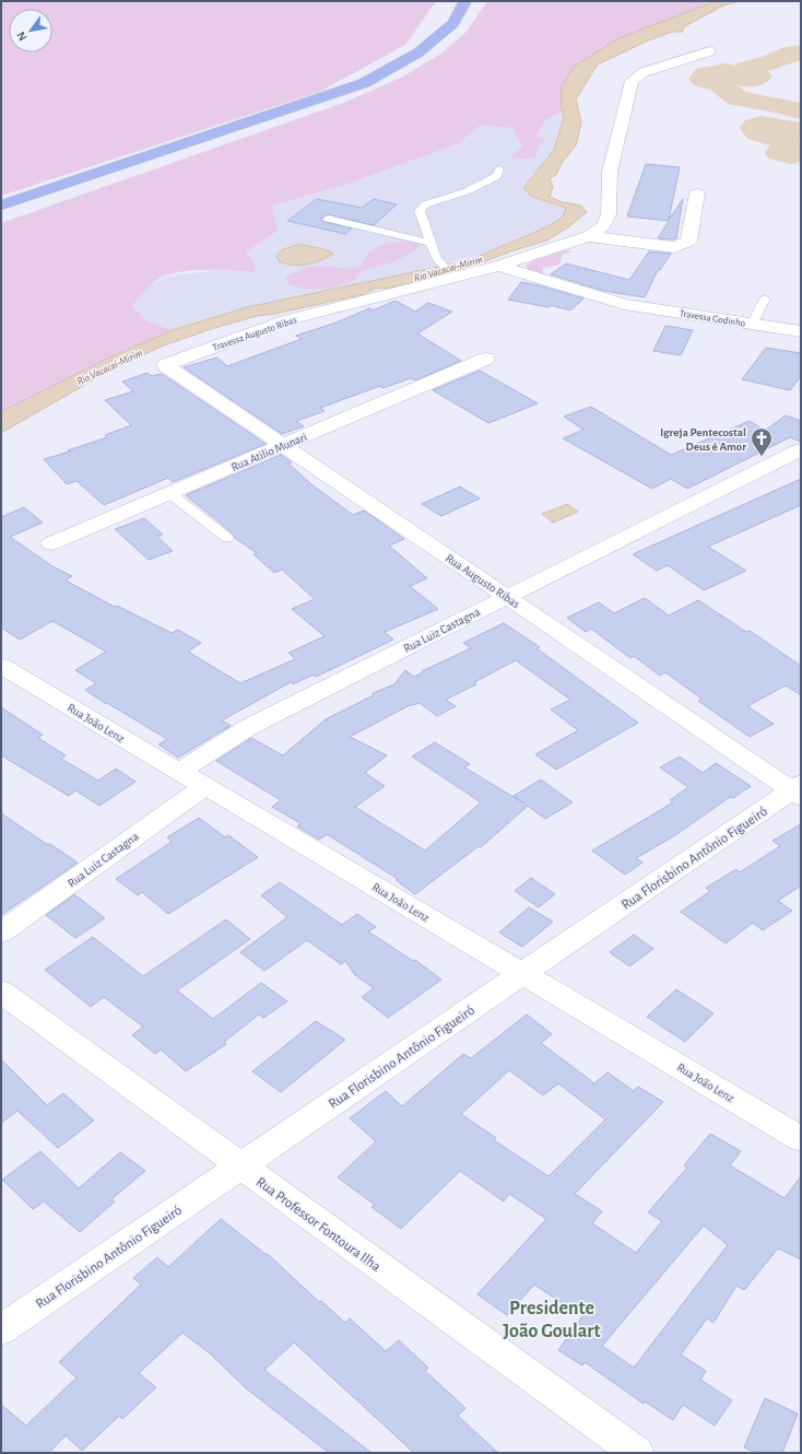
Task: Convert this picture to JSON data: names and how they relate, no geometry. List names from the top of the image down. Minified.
{"streets":{"street":["Travessa Godinho","Travessa Augusto Ribas","Rua Atilio Munari","Rua Augusto Ribas","Rua Luiz Castagna","Rua João Lenz","Rua Florisbino Antônio Figueiró","Rua Professor Fontoura Ilha"]},"crossings":[["Travessa Godinho","Travessa Augusto Ribas"],["Travessa Augusto Ribas","Rua Augusto Ribas"],["Rua Atilio Munari","Rua Augusto Ribas"],["Rua Augusto Ribas","Rua Luiz Castagna"],["Rua Augusto Ribas","Rua Florisbino Antônio Figueiró"],["Rua Luiz Castagna","Rua João Lenz"],["Rua João Lenz","Rua Florisbino Antônio Figueiró"],["Rua Florisbino Antônio Figueiró","Rua Professor Fontoura Ilha"]],"districts":["Presidente João Goulart"],"water":["Rio Vacacaí-Mirim"],"places":{"church":["Igreja Pentecostal Deus é Amor"]},"north":"bottom left"}
